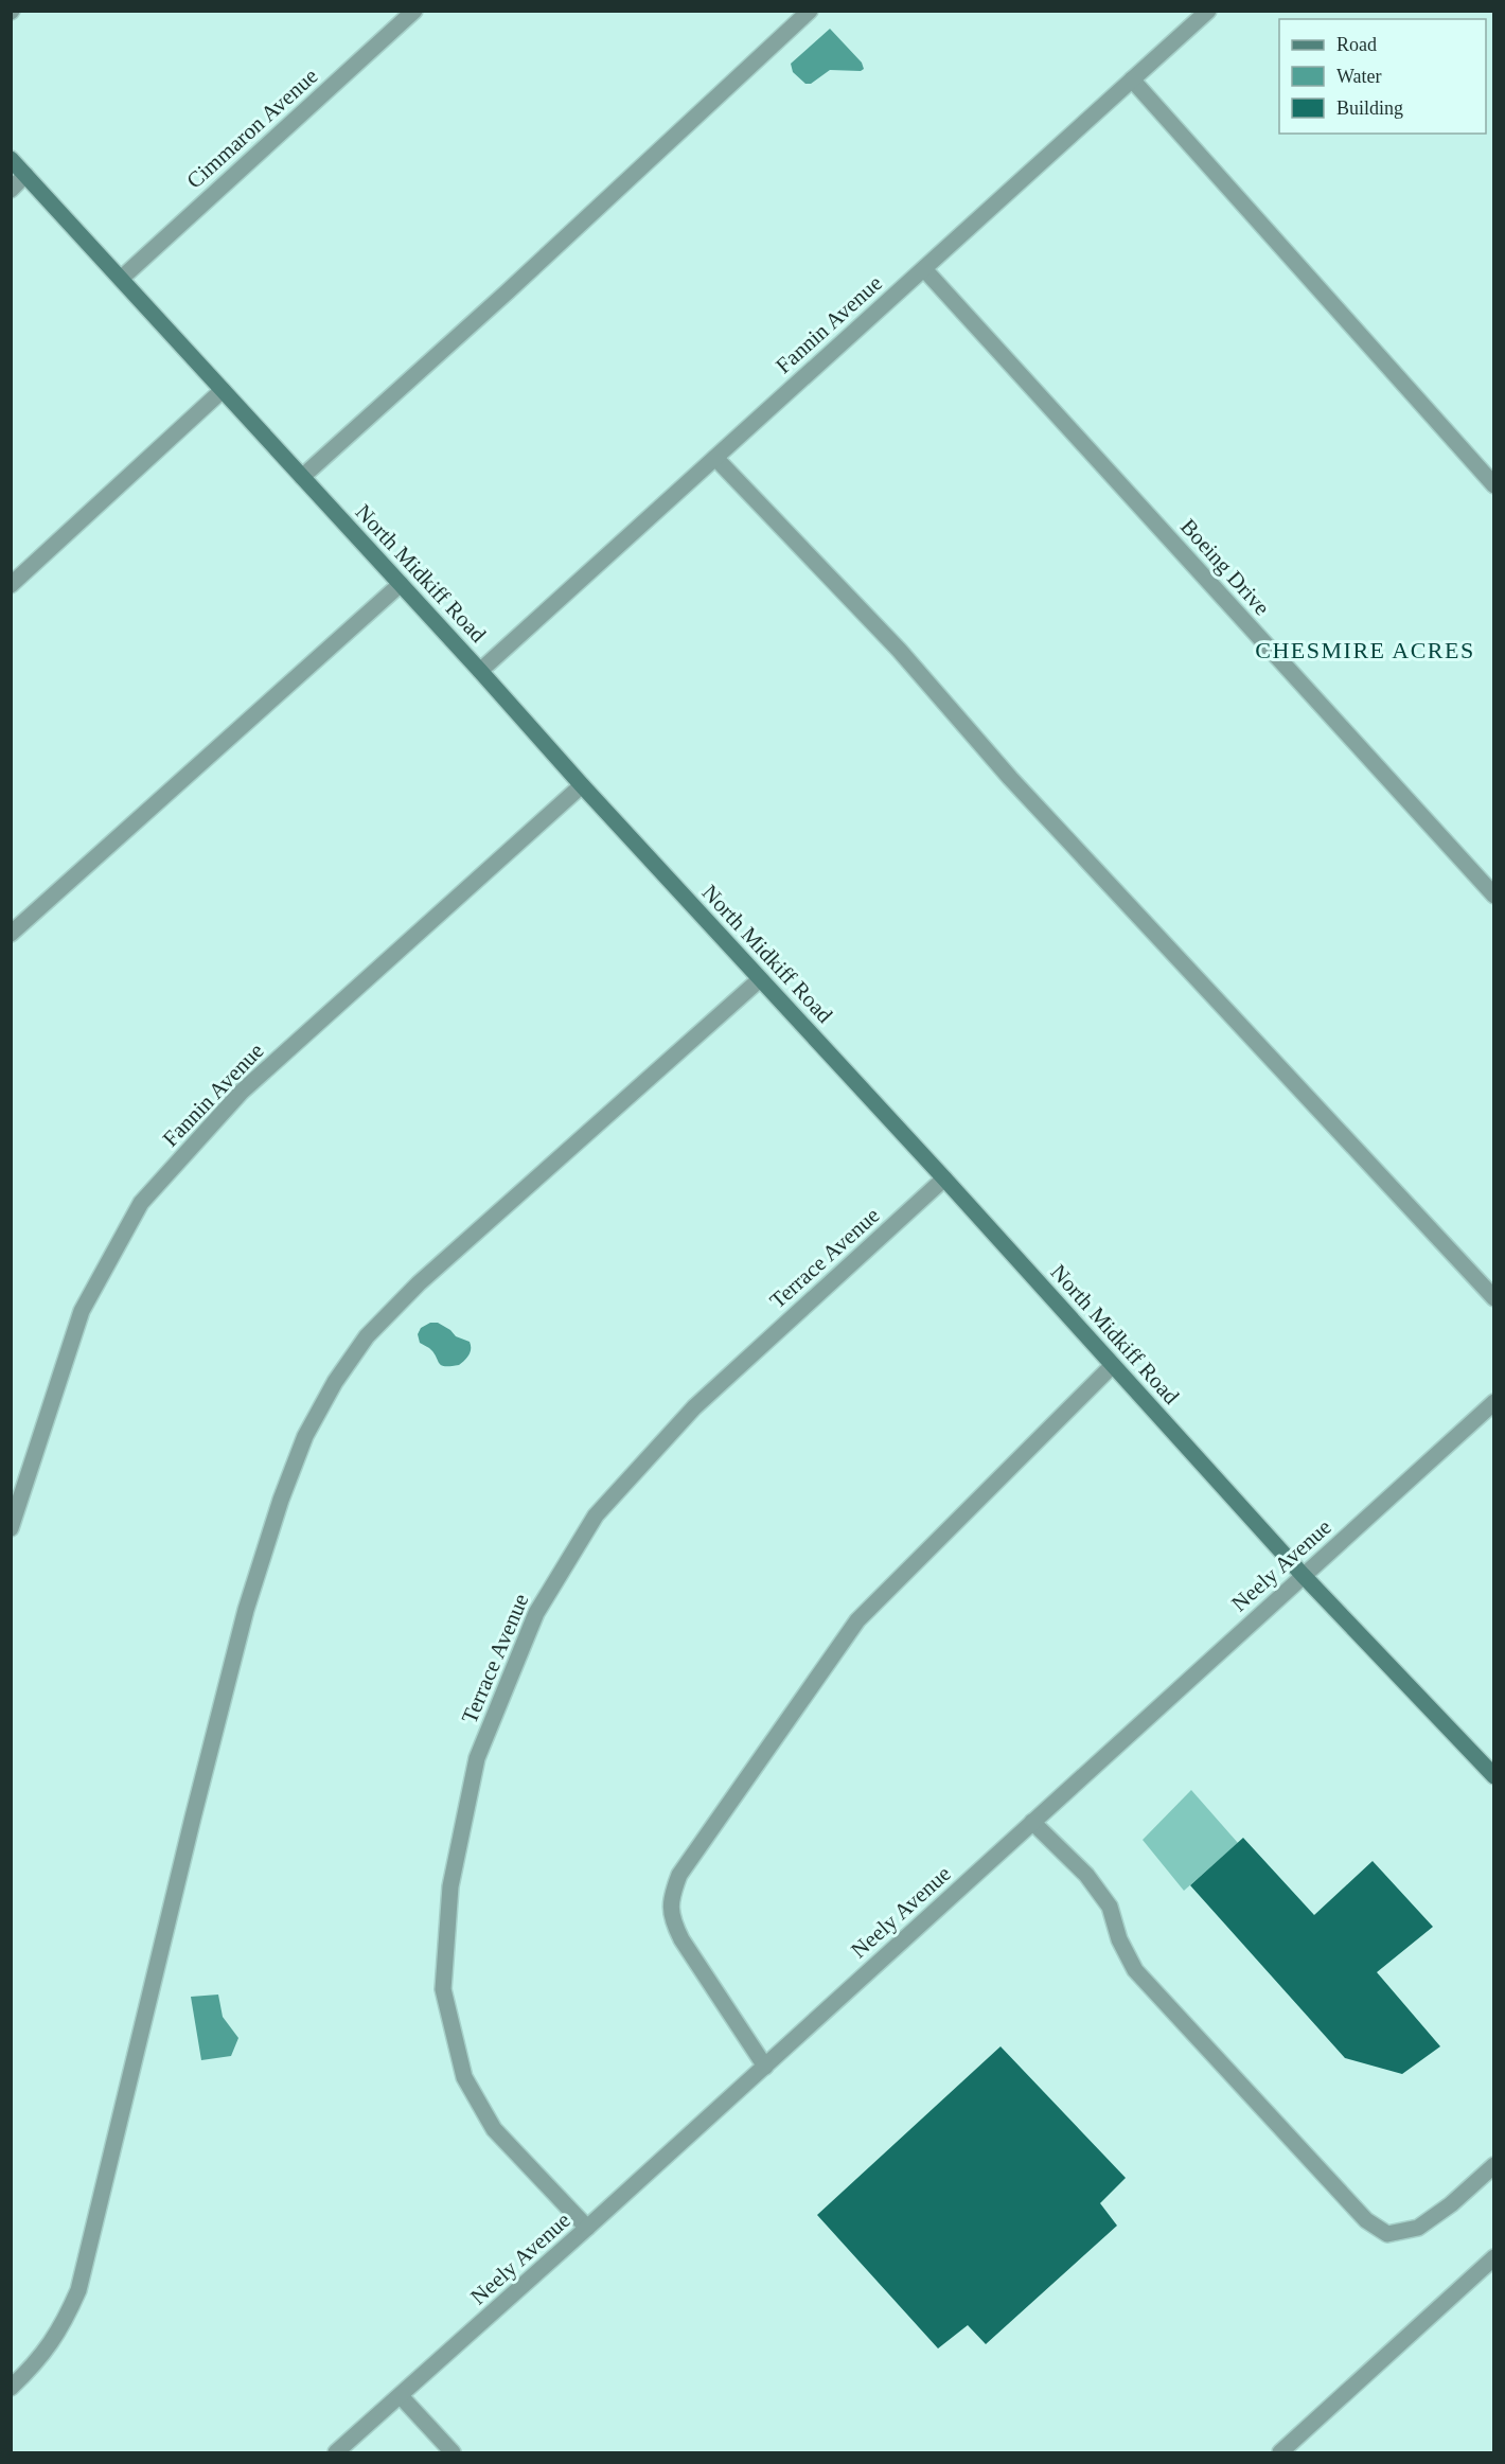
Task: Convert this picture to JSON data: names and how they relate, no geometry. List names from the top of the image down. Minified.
{"streets":{"main road":["North Midkiff Road"],"street":["Cimmaron Avenue","Fannin Avenue","Boeing Drive","Terrace Avenue","Neely Avenue"]},"crossings":[["Cimmaron Avenue","North Midkiff Road"],["Fannin Avenue","Boeing Drive"],["Fannin Avenue","North Midkiff Road"],["North Midkiff Road","Terrace Avenue"],["North Midkiff Road","Neely Avenue"],["Terrace Avenue","Neely Avenue"]],"districts":["CHESMIRE ACRES"],"legend":["Road","Water","Building"]}
